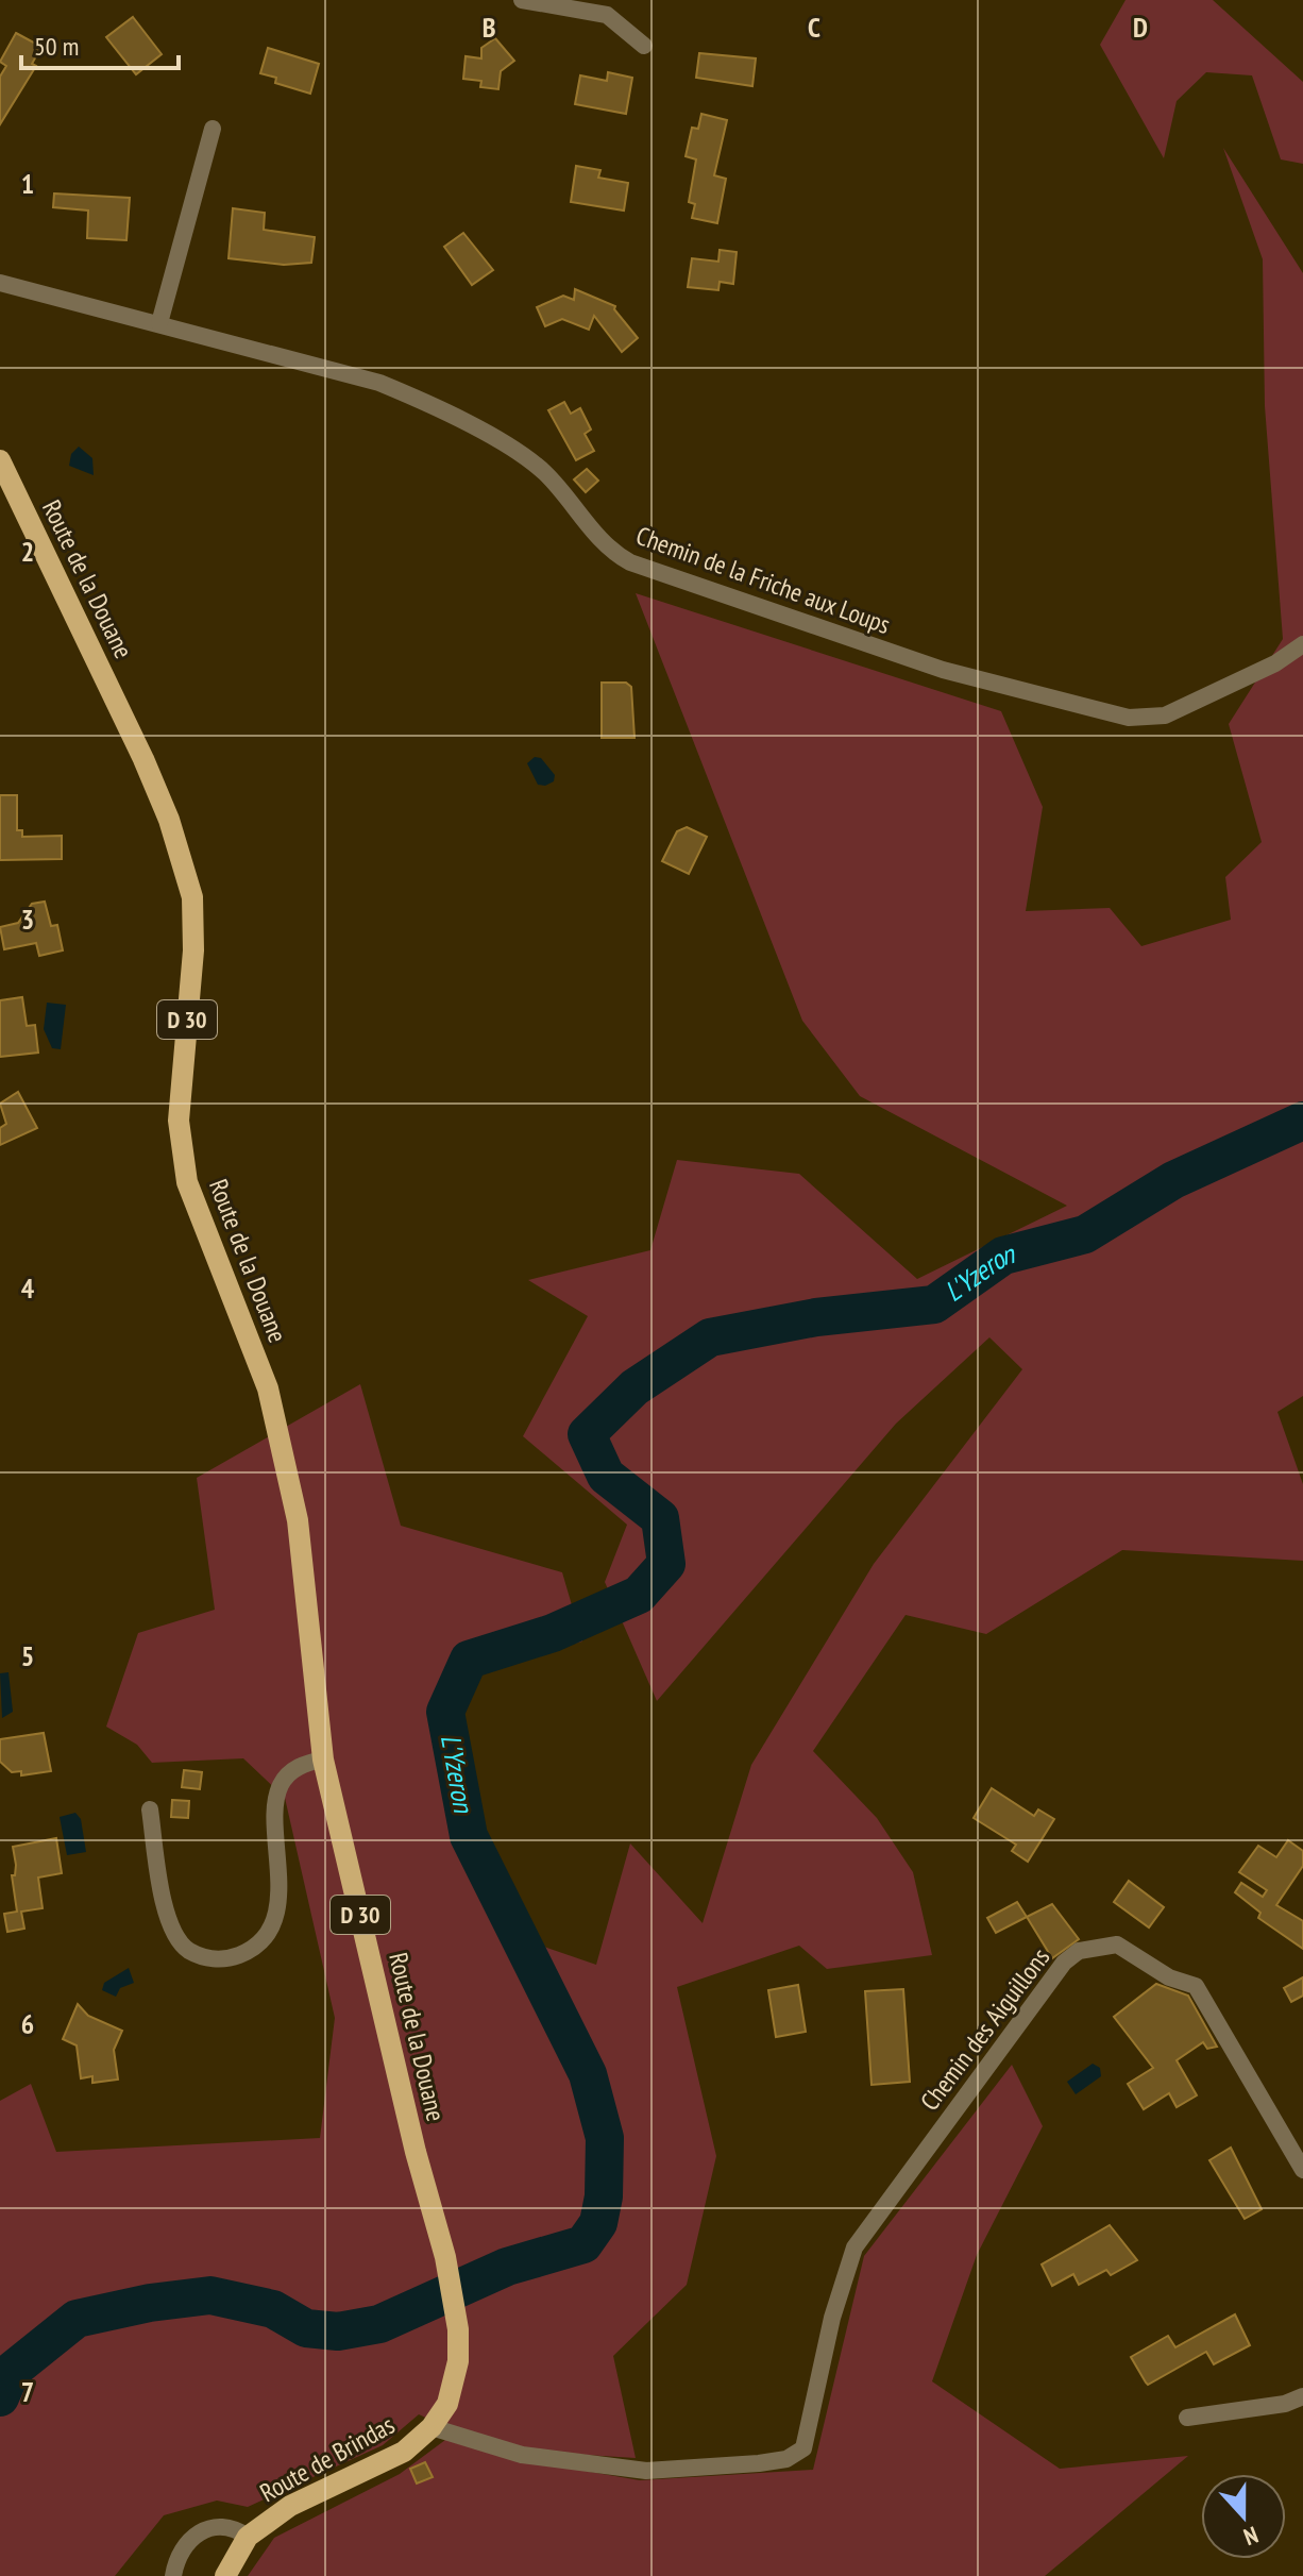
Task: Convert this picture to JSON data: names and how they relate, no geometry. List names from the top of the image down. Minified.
{"streets":{"main road":["Route de la Douane","D 30","Route de Brindas"],"street":["Chemin de la Friche aux Loups","Chemin des Aiguillons"]},"crossings":[["Route de la Douane","Chemin des Aiguillons"],["Route de la Douane","Route de Brindas"],["Chemin des Aiguillons","Route de Brindas"]],"water":["L'Yzeron"],"scale_bar":"50 m","north":"bottom","grid":{"columns":["B","C","D"],"rows":["1","2","3","4","5","6","7"]}}
